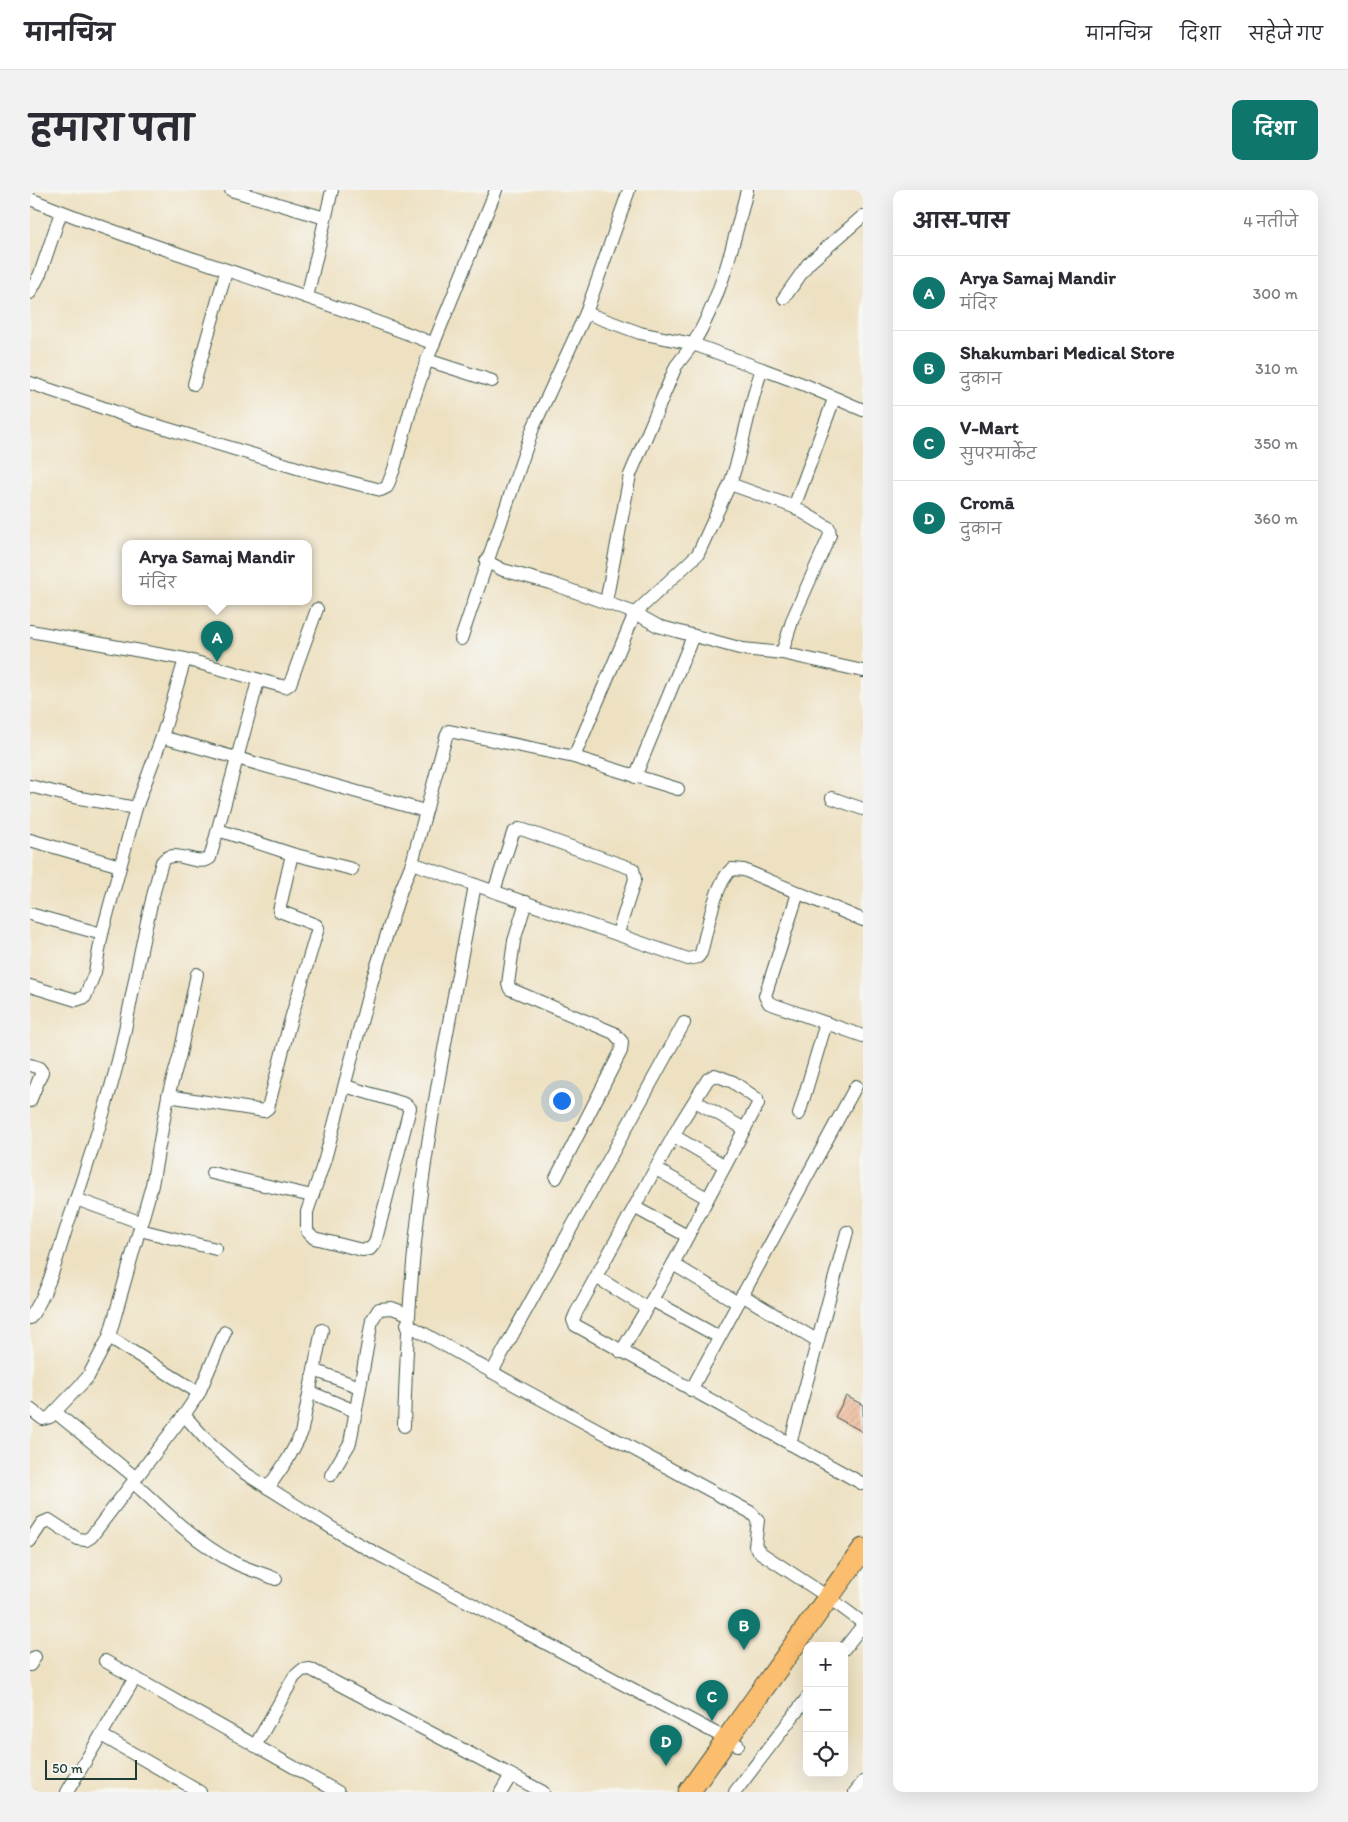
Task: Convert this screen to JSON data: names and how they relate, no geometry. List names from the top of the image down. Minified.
{"scale_bar":"50 m","page":{"header":"मानचित्र","nav":["मानचित्र","दिशा","सहेजे गए"],"title":"हमारा पता","buttons":"दिशा","heading":["आस-पास","4 नतीजे"],"list":[{"mark":"A","name":"Arya Samaj Mandir","note":"मंदिर","value":"300 m"},{"mark":"B","name":"Shakumbari Medical Store","note":"दुकान","value":"310 m"},{"mark":"C","name":"V-Mart","note":"सुपरमार्केट","value":"350 m"},{"mark":"D","name":"Cromā","note":"दुकान","value":"360 m"}],"popup":["Arya Samaj Mandir","मंदिर"],"pins":["A","B","C","D"],"map_buttons":["+","−"],"scale":"50 m"}}
